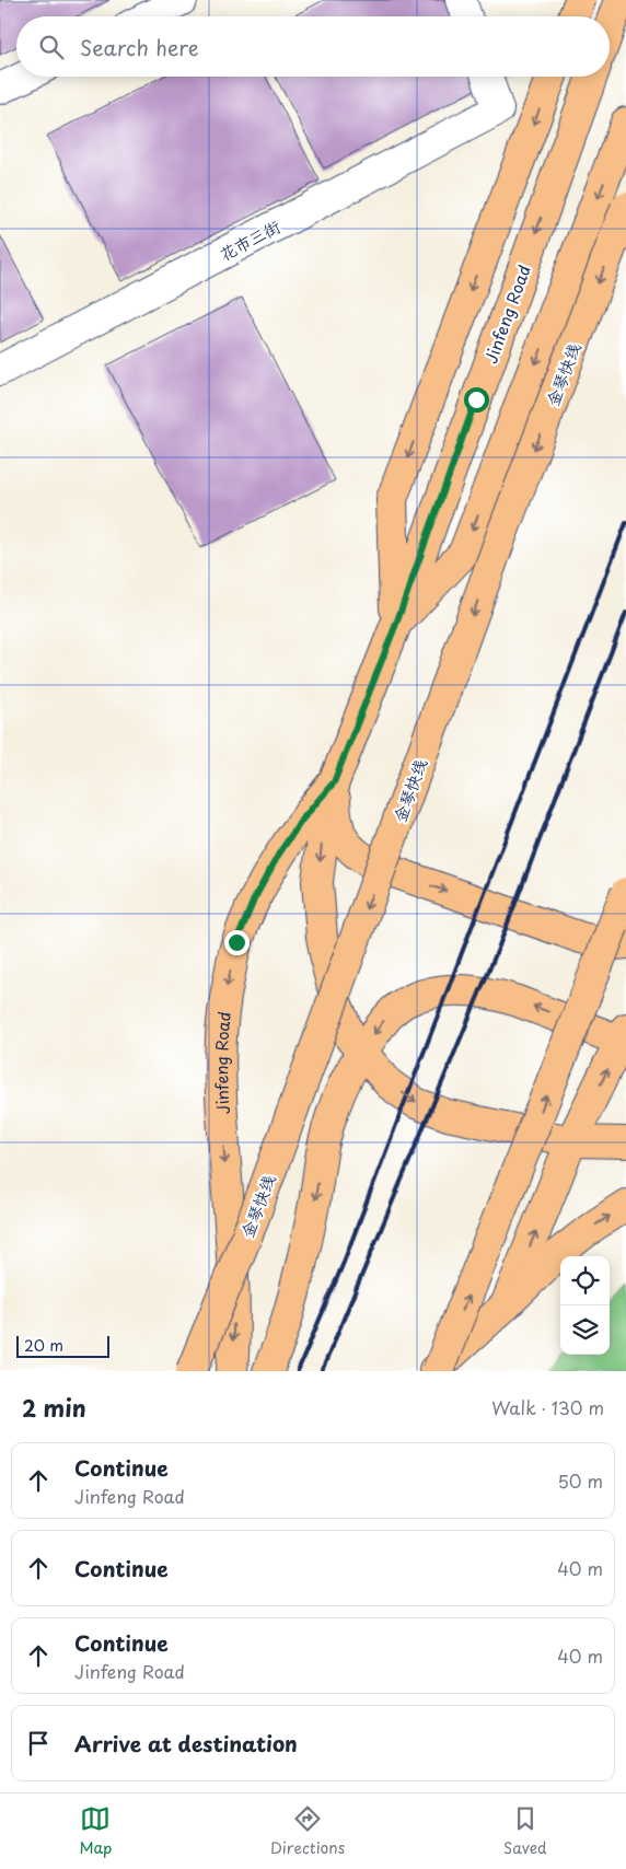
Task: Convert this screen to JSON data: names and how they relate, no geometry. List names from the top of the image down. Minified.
{"streets":{"main road":["Jinfeng Road","金琴快线"],"lane":["花市三街"]},"scale_bar":"20 m","page":{"search":"Search here","scale":"20 m","heading":["2 min","Walk · 130 m"],"list":[["Continue","Jinfeng Road","50 m"],["Continue","40 m"],["Continue","Jinfeng Road","40 m"],"Arrive at destination"],"nav":["Map","Directions","Saved"]}}
